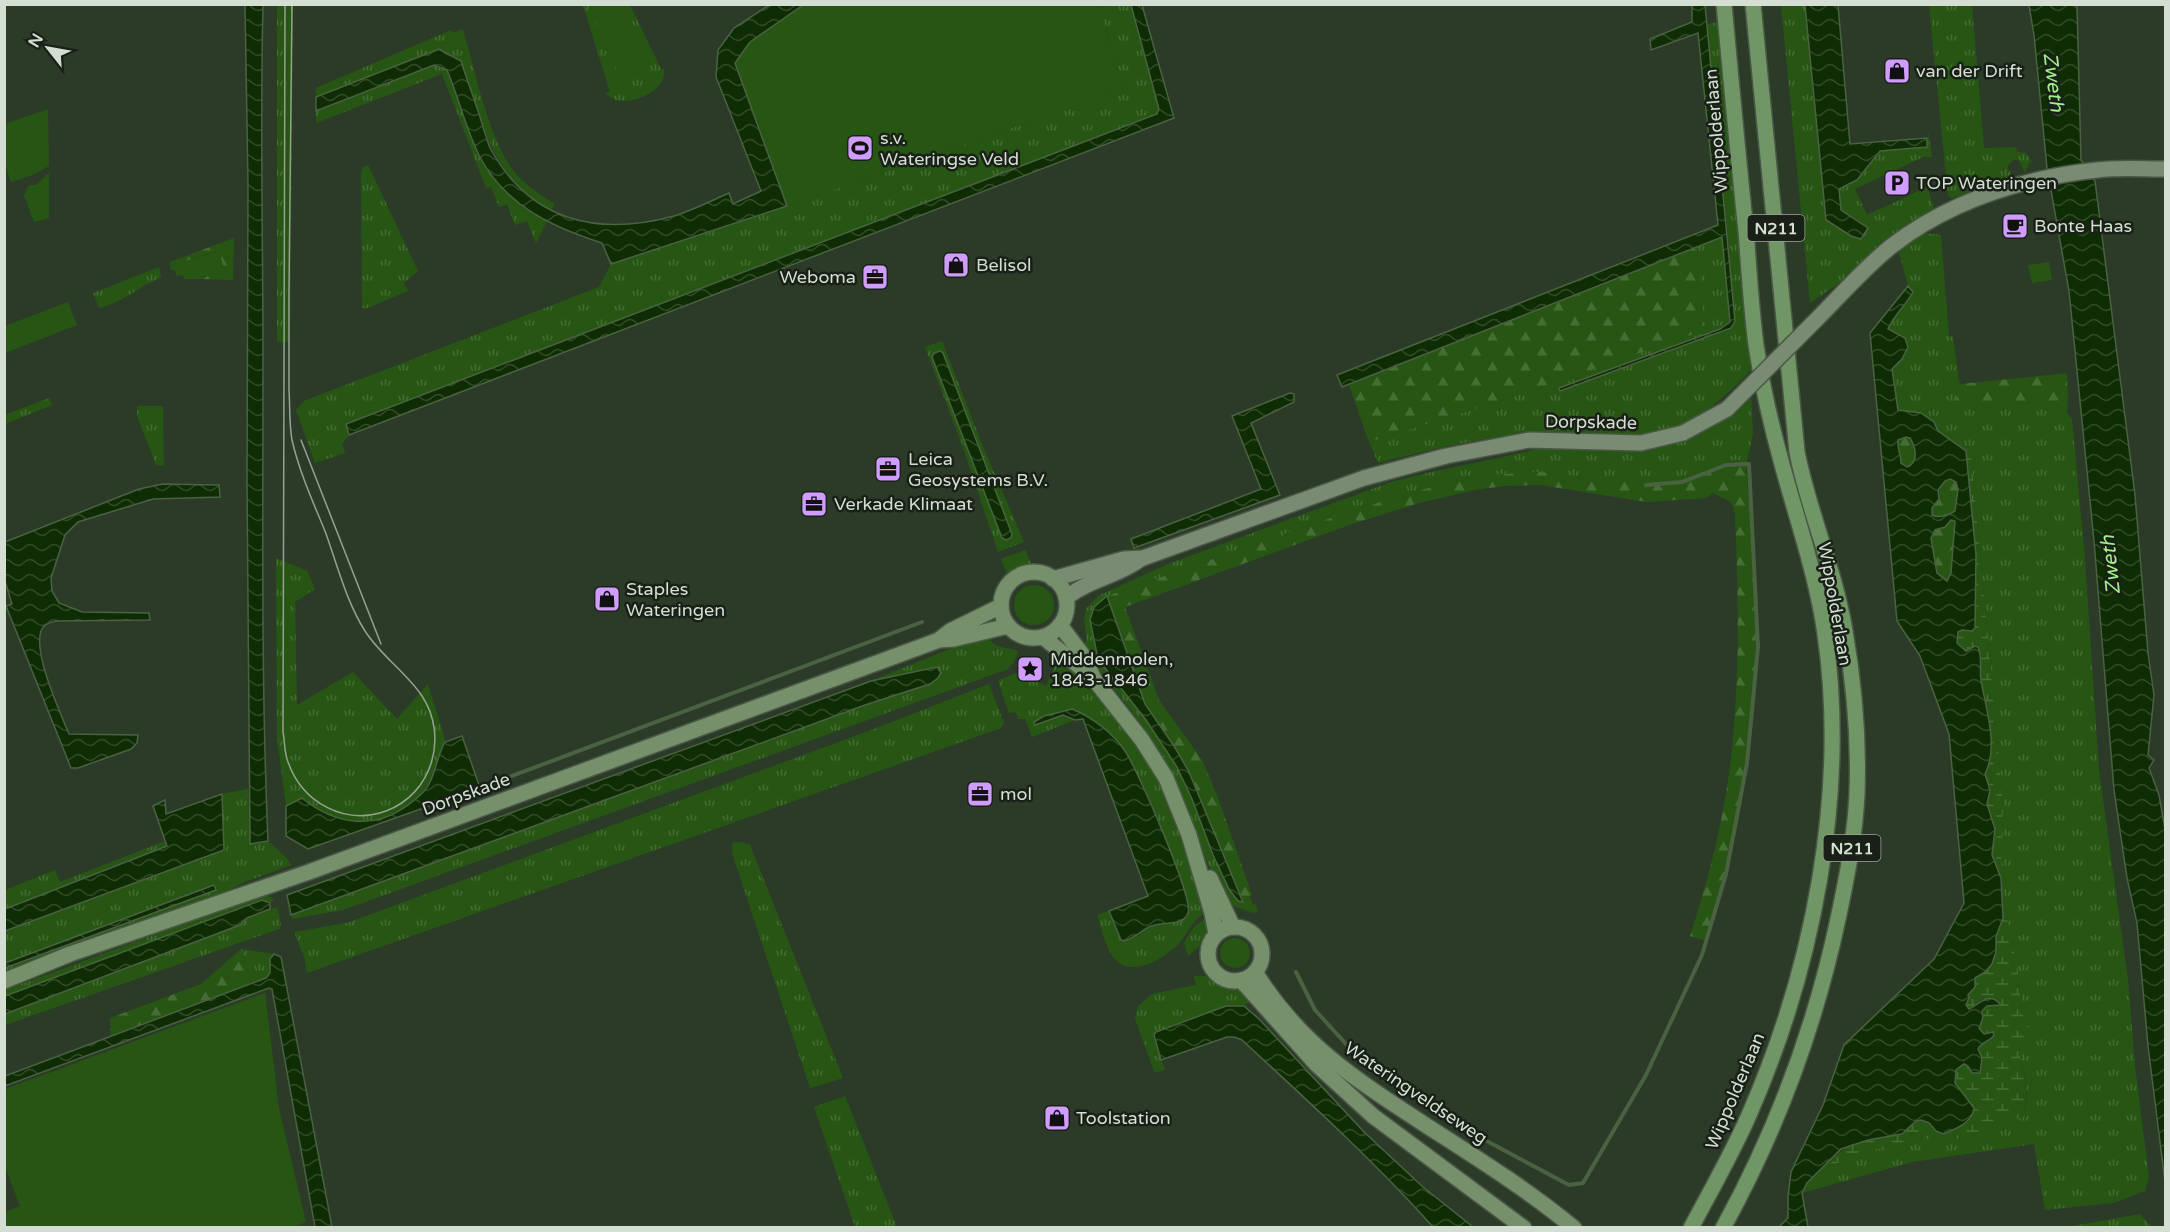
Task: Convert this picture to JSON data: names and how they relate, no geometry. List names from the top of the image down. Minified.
{"streets":{"main road":["Wippolderlaan","N211","Dorpskade","Wateringveldseweg"]},"water":["Zweth"],"places":{"shop":["van der Drift","Belisol","Staples Wateringen","Toolstation"],"sports":["s.v. Wateringse Veld"],"parking":["TOP Wateringen"],"cafe":["Bonte Haas"],"office":["Weboma","Leica Geosystems B.V.","Verkade Klimaat","mol"],"place":["Middenmolen, 1843-1846"]},"north":"top left"}
